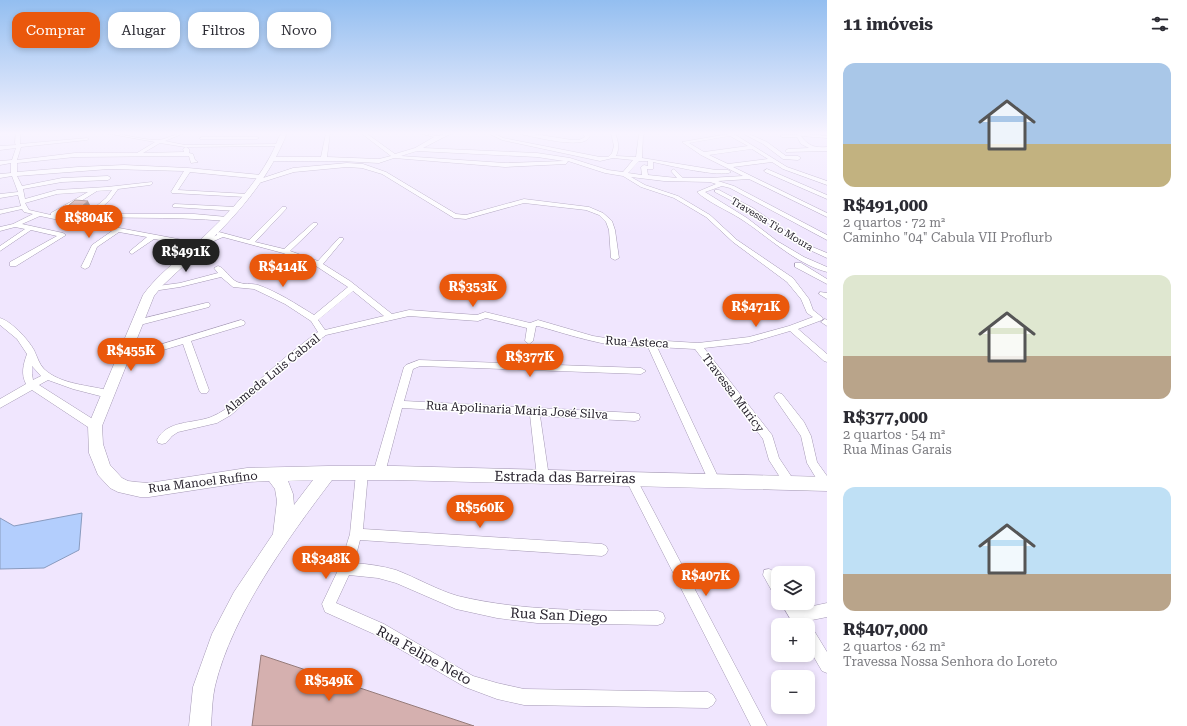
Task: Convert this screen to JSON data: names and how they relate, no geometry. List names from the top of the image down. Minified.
{"streets":{"main road":["Estrada das Barreiras","Rua Manoel Rufino"],"street":["Travessa Tio Moura","Rua Asteca","Alameda Luis Cabral","Travessa Muricy","Rua Apolinaria Maria José Silva","Rua San Diego","Rua Felipe Neto"]},"crossings":[["Rua Asteca","Alameda Luis Cabral"],["Rua Asteca","Travessa Muricy"],["Travessa Muricy","Estrada das Barreiras"],["Estrada das Barreiras","Rua Manoel Rufino"],["Estrada das Barreiras","Rua Felipe Neto"],["Rua San Diego","Rua Felipe Neto"]],"page":{"heading":"11 imóveis","chip":["Comprar","Alugar","Filtros","Novo"],"list":[{"name":"R$491,000","note":"2 quartos · 72 m² · Caminho \"04\" Cabula VII Proflurb"},{"name":"R$377,000","note":"2 quartos · 54 m² · Rua Minas Garais"},{"name":"R$407,000","note":"2 quartos · 62 m² · Travessa Nossa Senhora do Loreto"}],"price":["R$804K","R$491K","R$414K","R$353K","R$471K","R$455K","R$377K","R$560K","R$348K","R$407K","R$549K"],"map_buttons":["+","−"]}}
